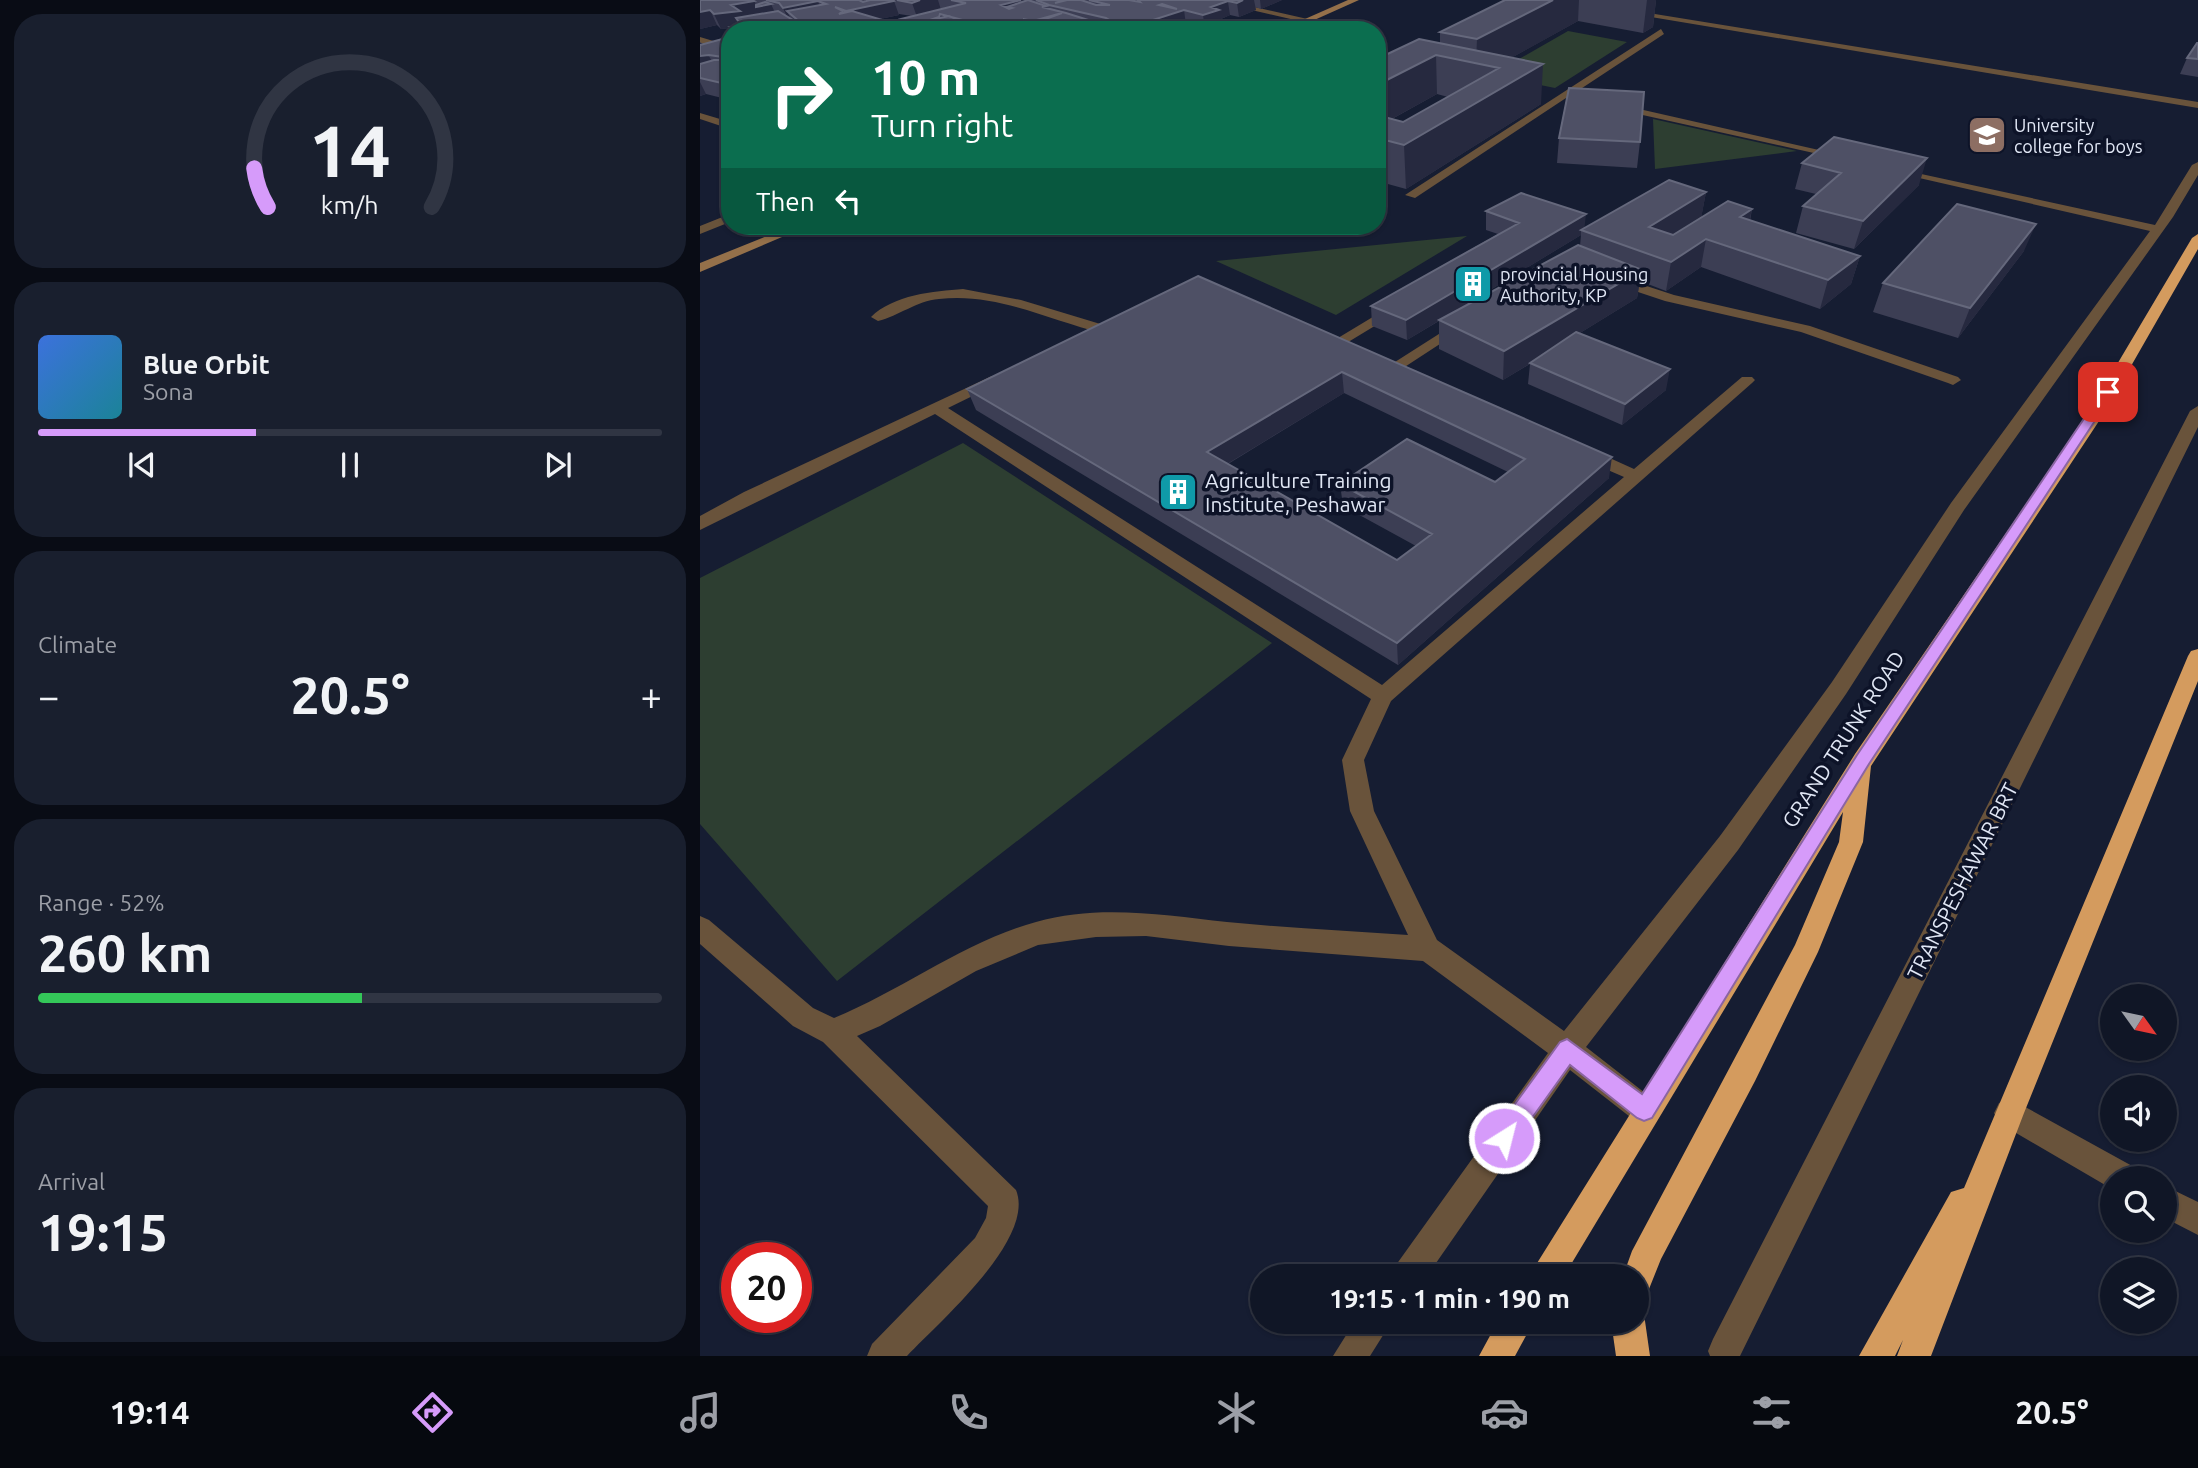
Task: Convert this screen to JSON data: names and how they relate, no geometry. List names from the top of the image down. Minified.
{"streets":{"highway":["GRAND TRUNK ROAD"],"street":["TRANSPESHAWAR BRT"]},"places":{"school or university":["University college for boys"],"building":["provincial Housing Authority, KP","Agriculture Training Institute, Peshawar"]},"north":"bottom right","page":{"turn":["10 m","Turn right"],"then":"Then","song":["Blue Orbit","Sona"],"tile":["Climate",["Range · 52%","260 km"],["Arrival","19:15"]],"heat":["−","20.5°","+"],"limit":"20","trip":"19:15 · 1 min · 190 m","tabs":["19:14","20.5°"],"gauge":["14","km/h"]}}
